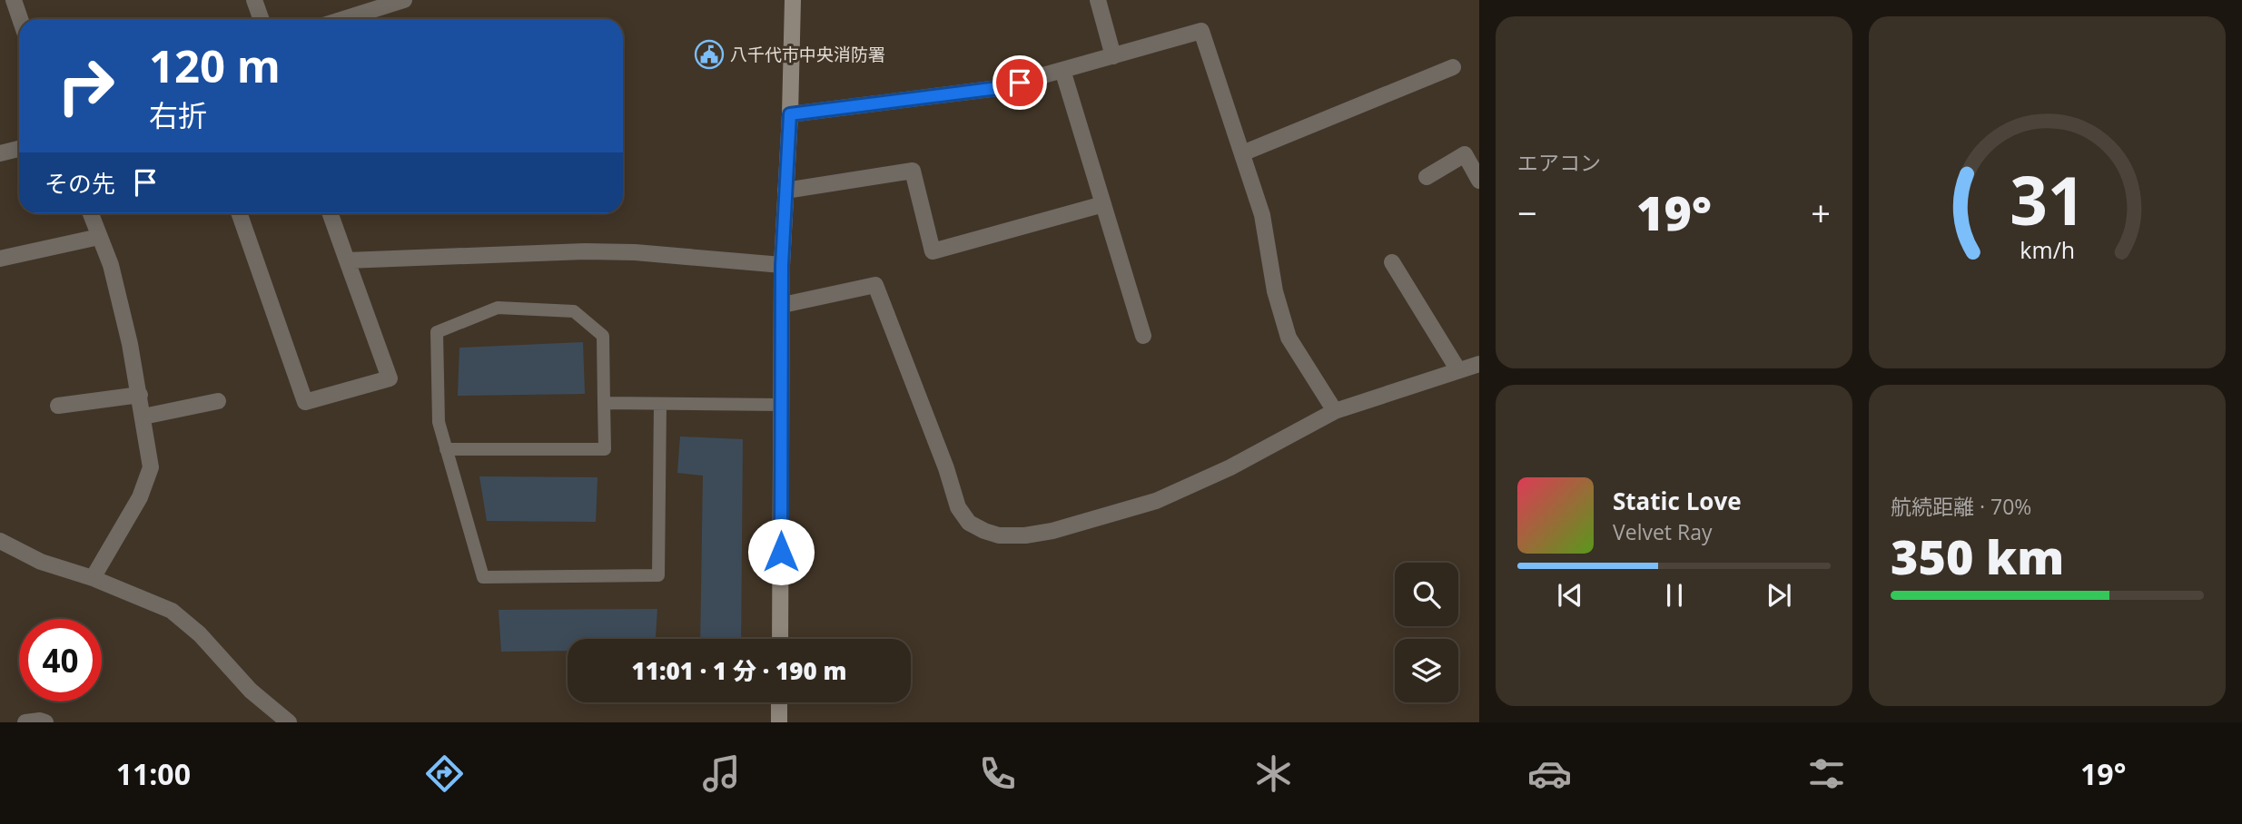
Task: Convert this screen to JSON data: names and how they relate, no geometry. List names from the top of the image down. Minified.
{"places":{"public building":["八千代市中央消防署"]},"page":{"tile":["エアコン",["航続距離 · 70%","350 km"]],"turn":["120 m","右折"],"then":"その先","heat":["−","19°","+"],"song":["Static Love","Velvet Ray"],"limit":"40","trip":"11:01 · 1 分 · 190 m","tabs":["11:00","19°"],"gauge":["31","km/h"]}}
